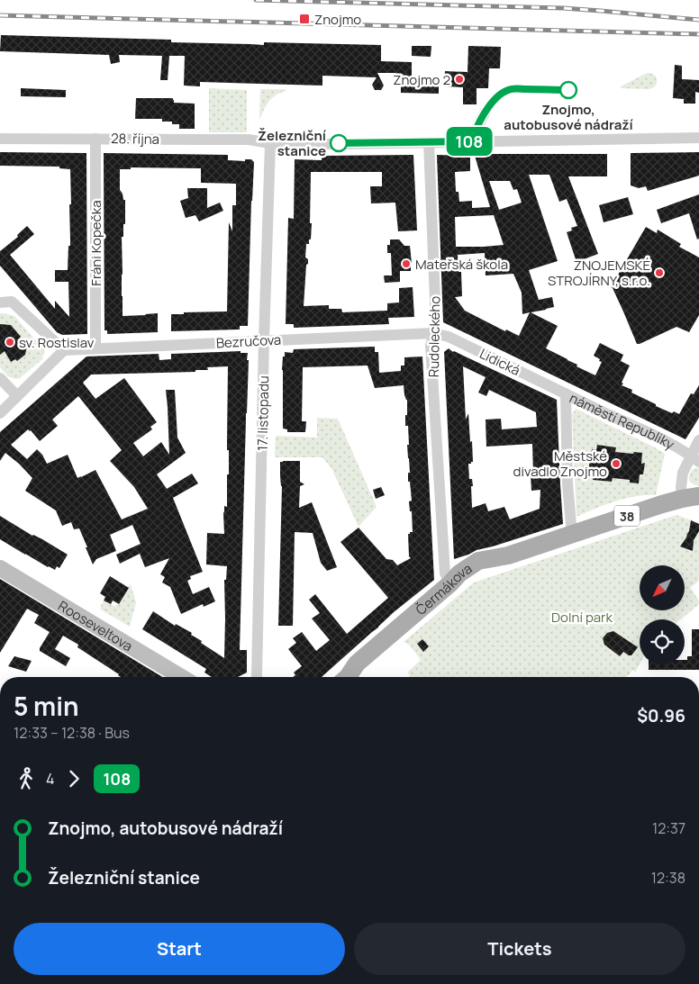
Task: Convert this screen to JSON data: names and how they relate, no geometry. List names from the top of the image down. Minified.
{"streets":{"main road":["náměstí Republiky","38","Čermákova","Rooseveltova"],"street":["28. října","Fráni Kopečka","Rudoleckého","Bezručova","Lidická","17. listopadu"]},"crossings":[["28. října","Fráni Kopečka"],["28. října","Rudoleckého"],["28. října","17. listopadu"],["Fráni Kopečka","Bezručova"],["Rudoleckého","Bezručova"],["Rudoleckého","Lidická"],["Rudoleckého","38"],["Rudoleckého","Čermákova"],["Bezručova","Lidická"],["Bezručova","17. listopadu"],["Lidická","náměstí Republiky"],["náměstí Republiky","38"],["38","Čermákova"]],"parks":["Dolní park"],"places":{"transit":["Znojmo"],"other":["Znojmo 2","Znojmo, autobusové nádraží","Železniční stanice","Mateřská škola","ZNOJEMSKÉ STROJÍRNY, s.r.o.","sv. Rostislav","Městské divadlo Znojmo"]},"lines":["bus line 108"],"north":"bottom left","page":{"on_map":"108","heading":["5 min","12:33 – 12:38 · Bus","$0.96"],"legs":["4","108"],"list":[{"name":"Znojmo, autobusové nádraží","value":"12:37"},{"name":"Železniční stanice","value":"12:38"}],"buttons":["Start","Tickets"]}}
